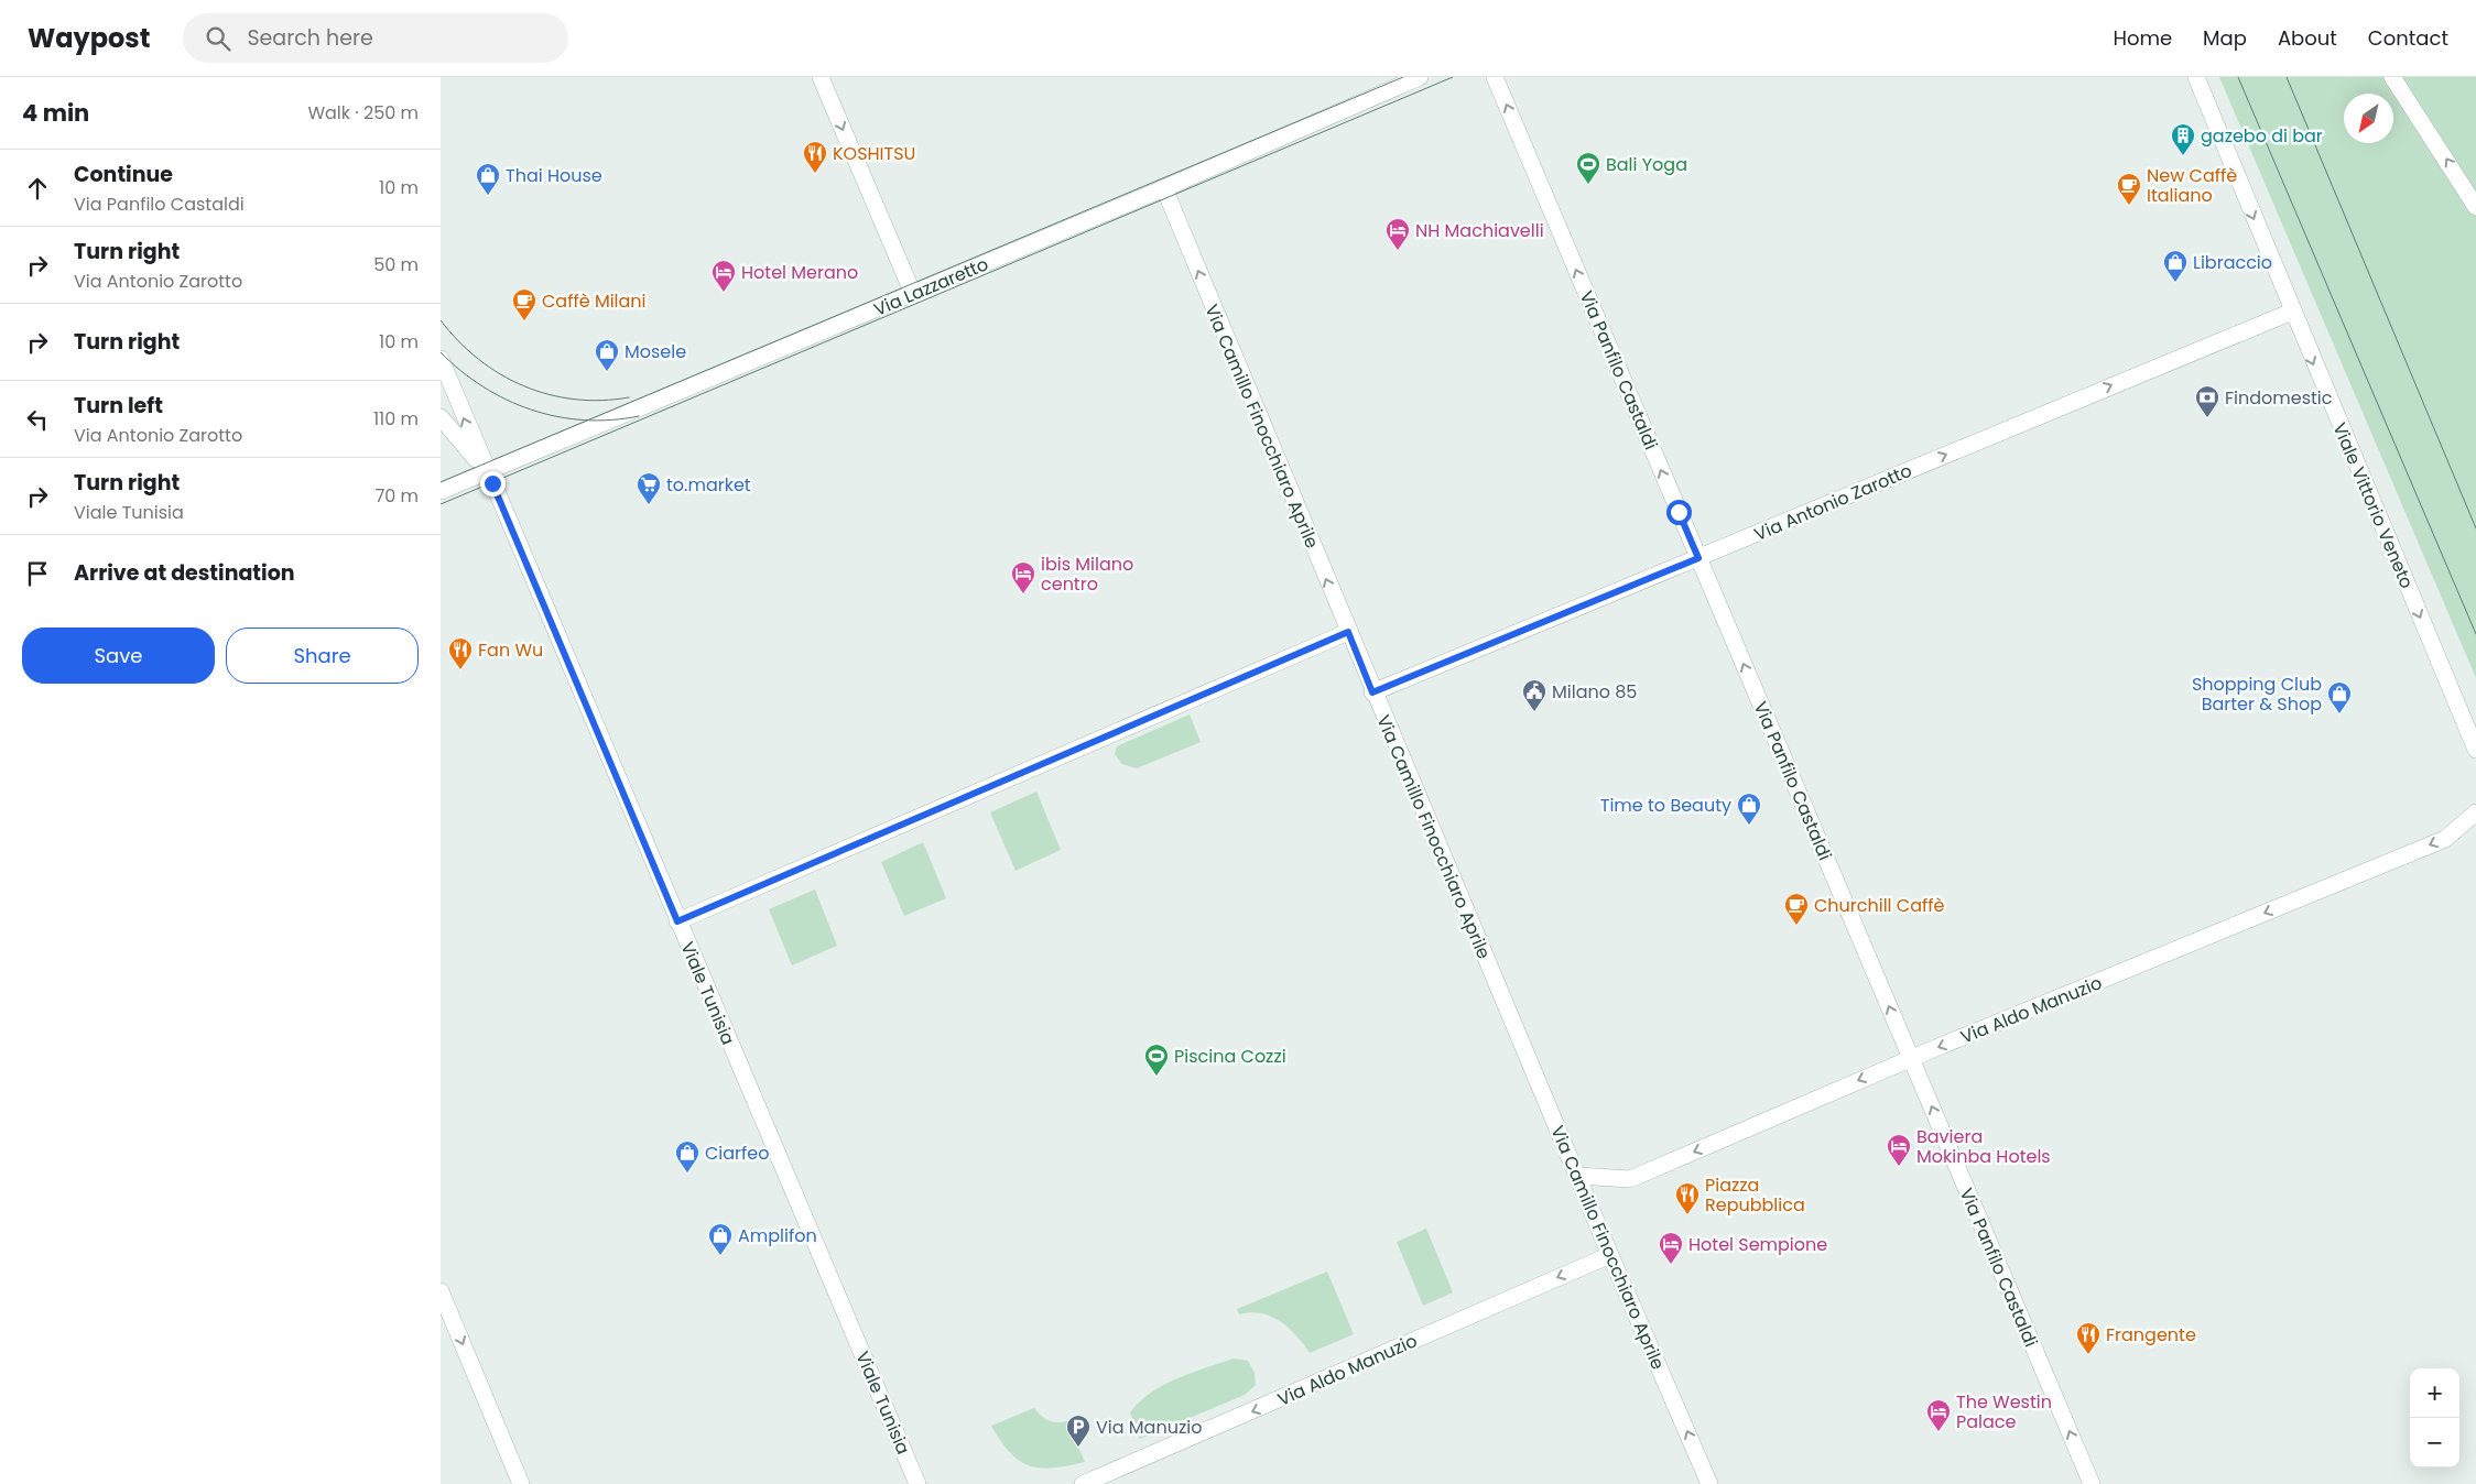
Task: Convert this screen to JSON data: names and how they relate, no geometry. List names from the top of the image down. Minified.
{"streets":{"street":["Via Lazzaretto","Via Panfilo Castaldi","Via Camillo Finocchiaro Aprile","Via Antonio Zarotto","Viale Vittorio Veneto","Viale Tunisia","Via Aldo Manuzio"]},"crossings":[["Via Lazzaretto","Via Camillo Finocchiaro Aprile"],["Via Lazzaretto","Viale Tunisia"],["Via Panfilo Castaldi","Via Antonio Zarotto"],["Via Panfilo Castaldi","Via Aldo Manuzio"],["Via Camillo Finocchiaro Aprile","Via Antonio Zarotto"],["Via Camillo Finocchiaro Aprile","Via Aldo Manuzio"],["Via Antonio Zarotto","Viale Vittorio Veneto"]],"one_way":["Via Panfilo Castaldi","Via Camillo Finocchiaro Aprile","Via Antonio Zarotto","Viale Vittorio Veneto","Via Aldo Manuzio"],"places":{"building":["gazebo di bar"],"restaurant":["KOSHITSU","Fan Wu","Piazza Repubblica","Frangente"],"sports":["Bali Yoga","Piscina Cozzi"],"shop":["Thai House","Libraccio","Mosele","Shopping Club Barter & Shop","Time to Beauty","Ciarfeo","Amplifon"],"cafe":["New Caffè Italiano","Caffè Milani","Churchill Caffè"],"hotel":["NH Machiavelli","Hotel Merano","ibis Milano centro","Baviera Mokinba Hotels","Hotel Sempione","The Westin Palace"],"bank":["Findomestic"],"supermarket":["to.market"],"public building":["Milano 85"],"parking":["Via Manuzio"]},"north":"bottom left","page":{"header":"Waypost","search":"Search here","nav":["Home","Map","About","Contact"],"heading":["4 min","Walk · 250 m"],"list":[["Continue","Via Panfilo Castaldi","10 m"],["Turn right","Via Antonio Zarotto","50 m"],["Turn right","10 m"],["Turn left","Via Antonio Zarotto","110 m"],["Turn right","Viale Tunisia","70 m"],"Arrive at destination"],"buttons":["Save","Share"],"map_buttons":["+","−"]}}
